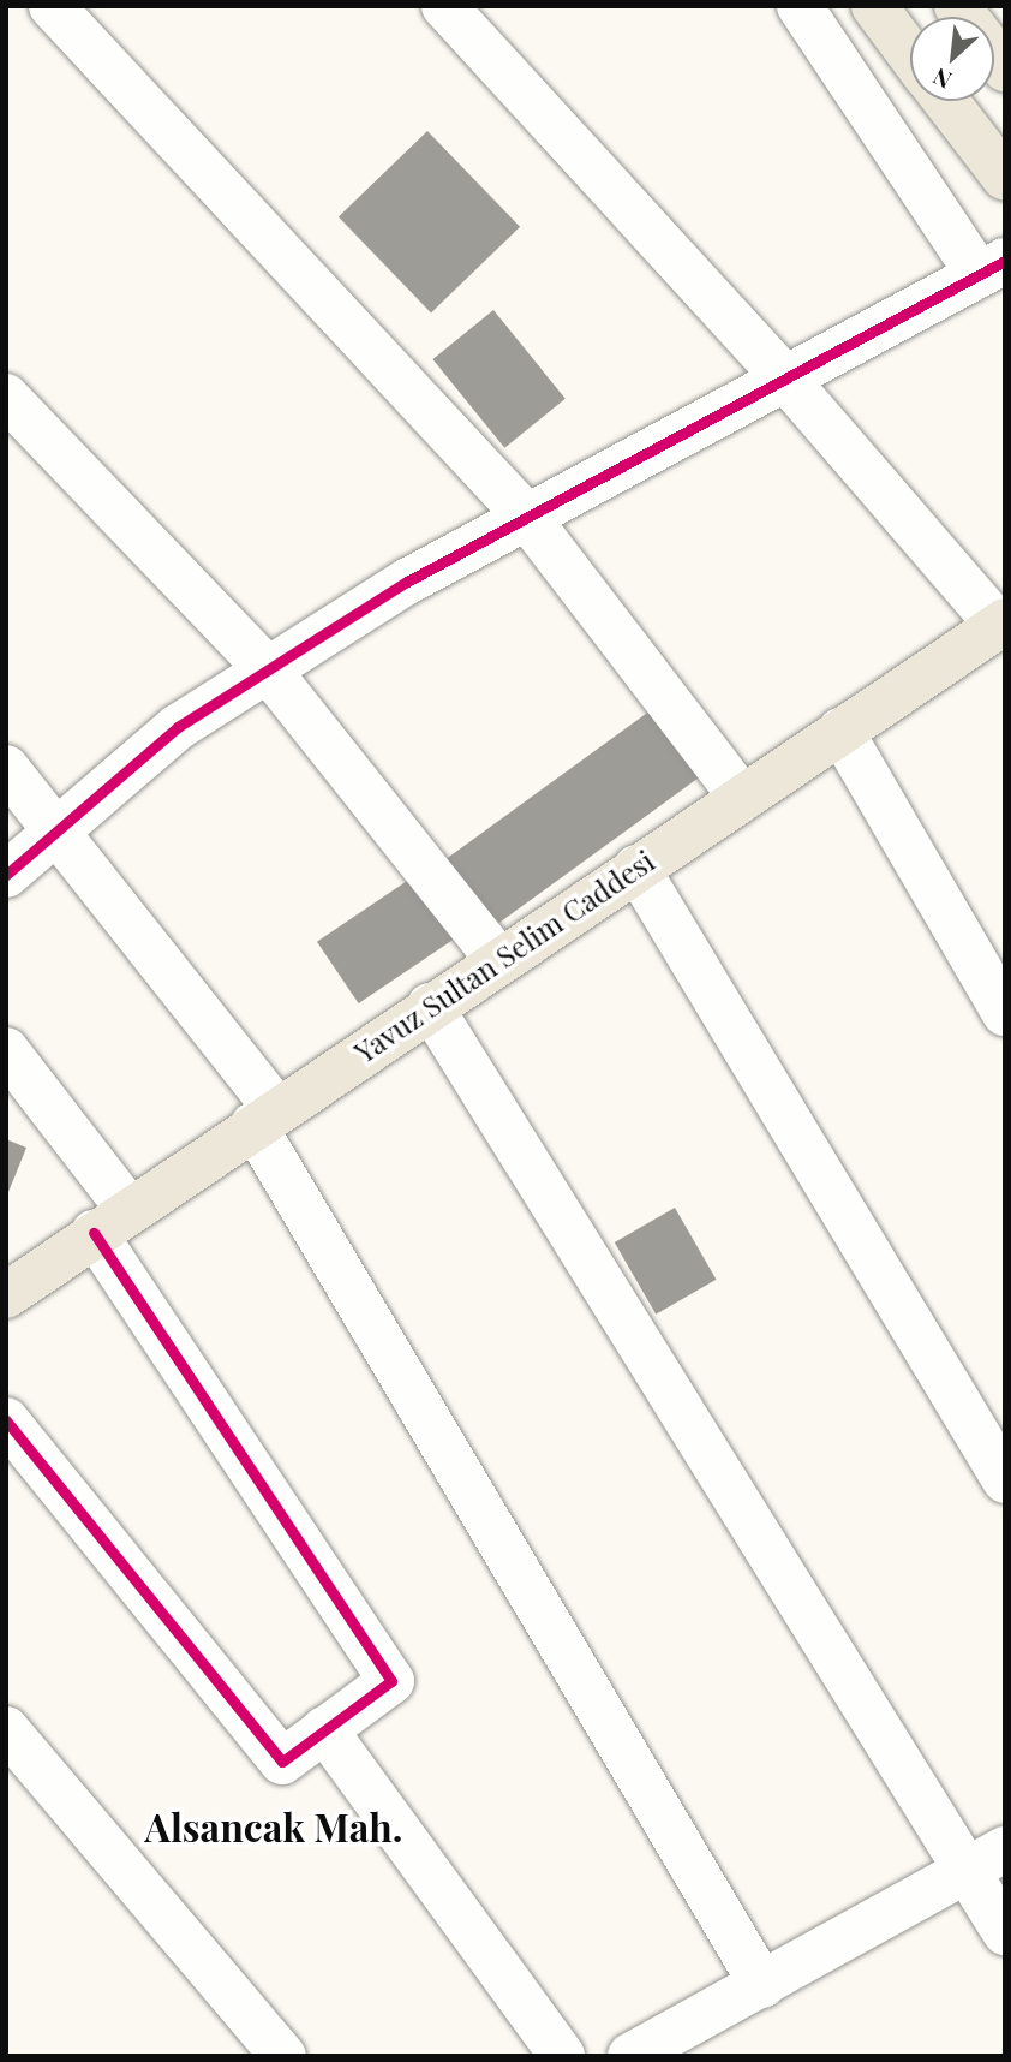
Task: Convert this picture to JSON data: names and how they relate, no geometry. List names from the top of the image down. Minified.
{"streets":{"main road":["Yavuz Sultan Selim Caddesi"]},"districts":["Alsancak Mah."],"north":"bottom left"}
